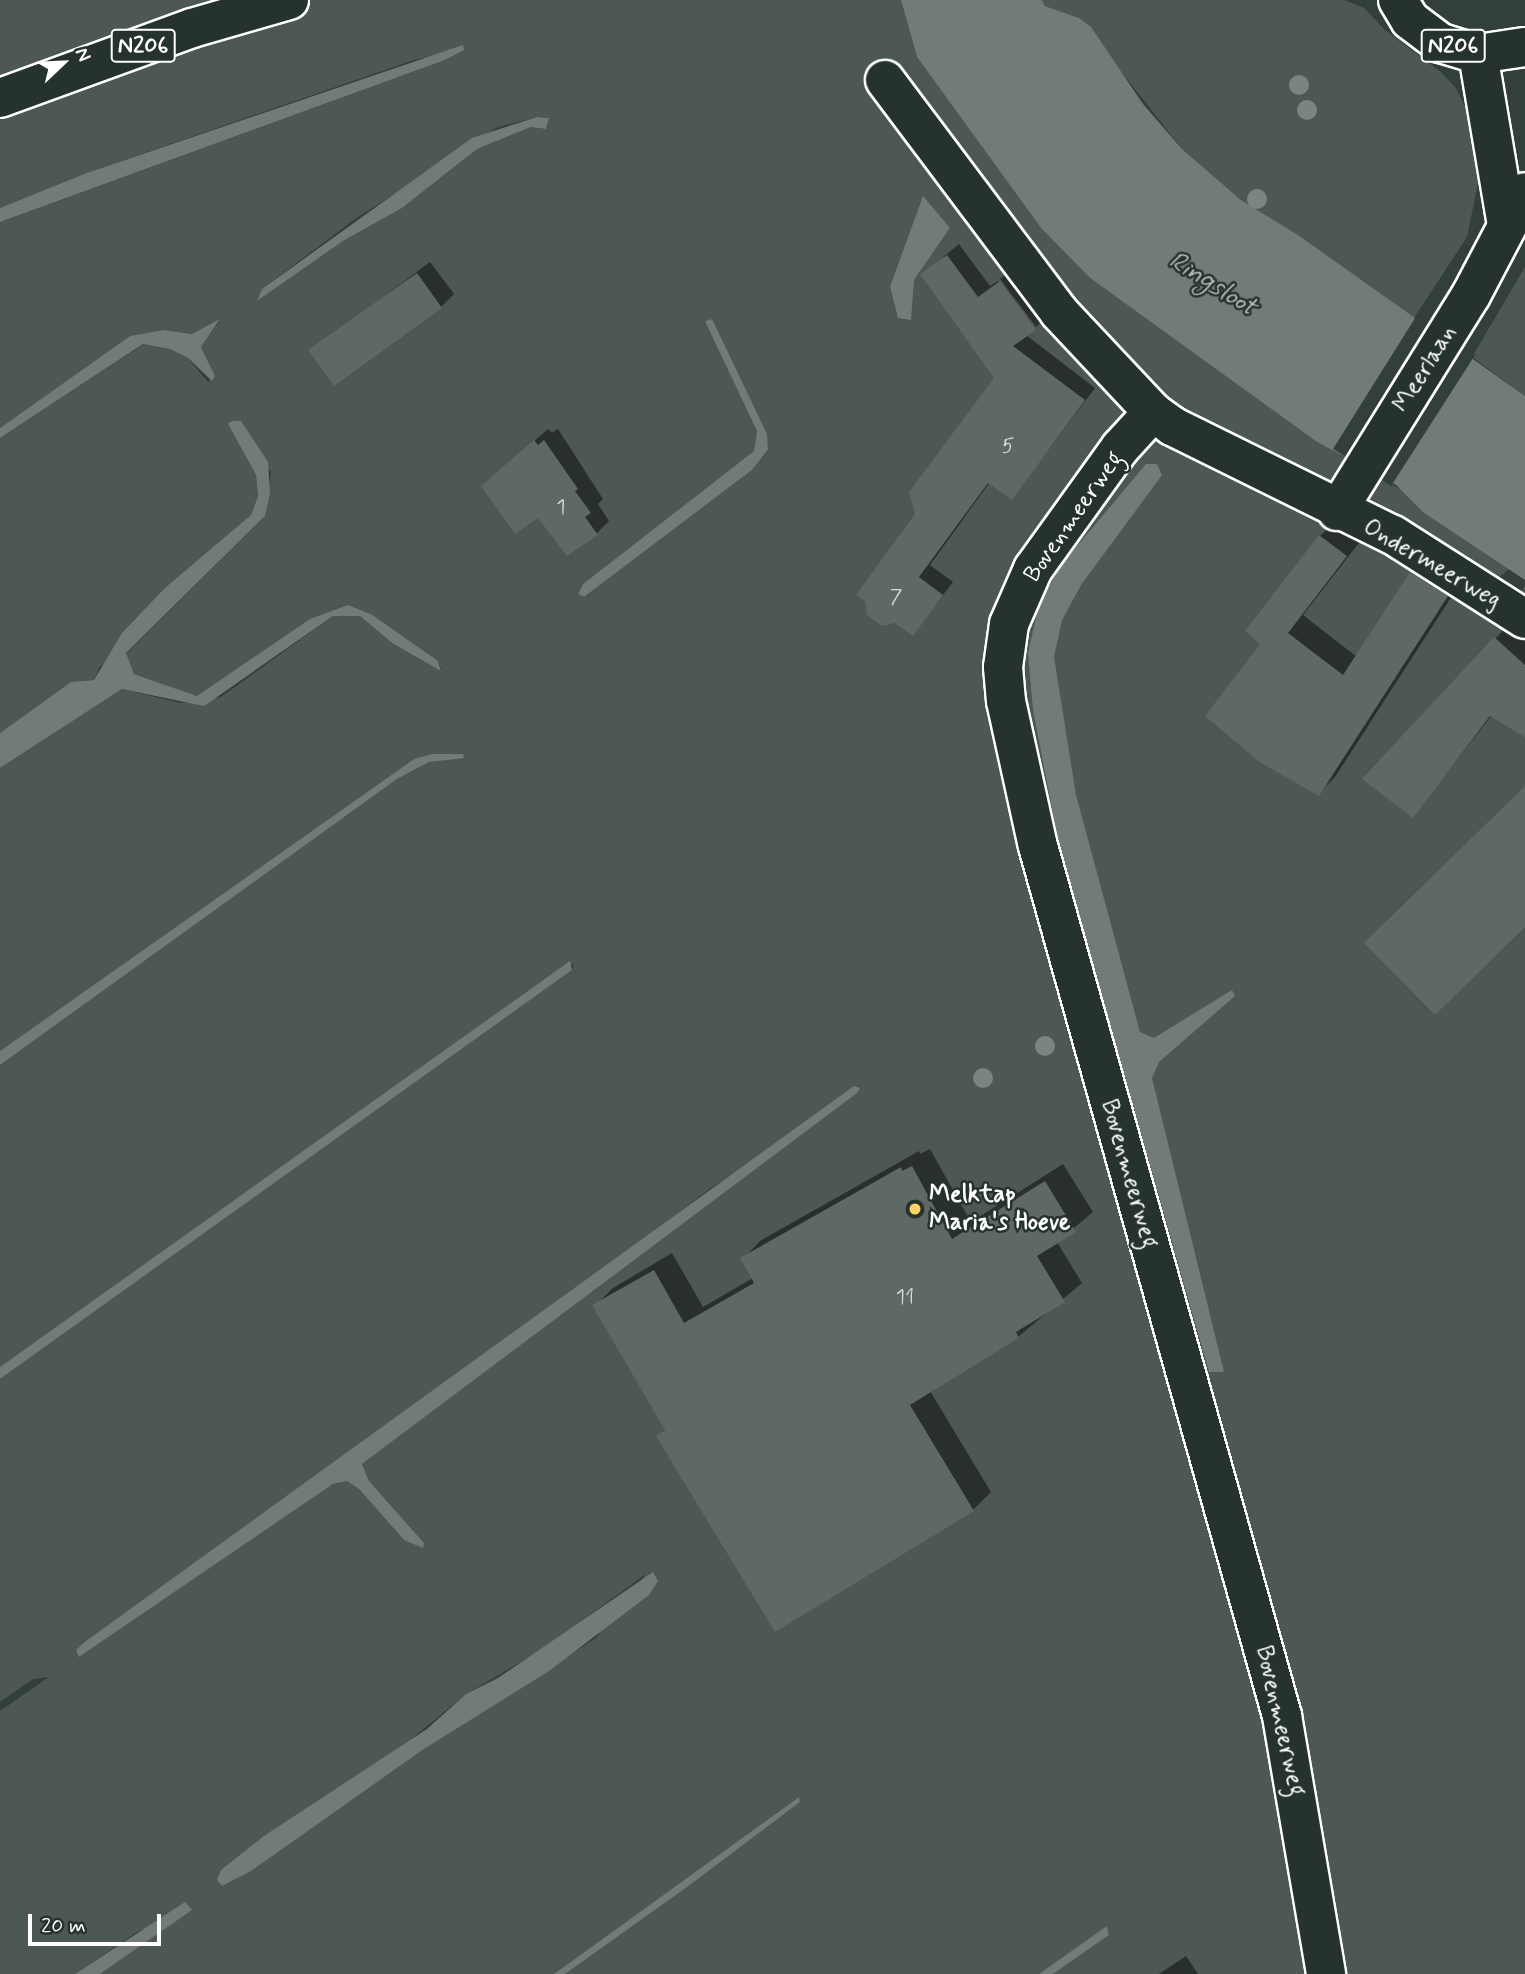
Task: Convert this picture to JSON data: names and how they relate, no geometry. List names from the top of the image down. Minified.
{"streets":{"street":["N206","Meerlaan","Bovenmeerweg","Ondermeerweg"]},"crossings":[["Meerlaan","Ondermeerweg"]],"water":["Ringsloot"],"places":["Melktap Maria's Hoeve"],"house_numbers":["5","1","7","11"],"scale_bar":"20 m","north":"top right"}
